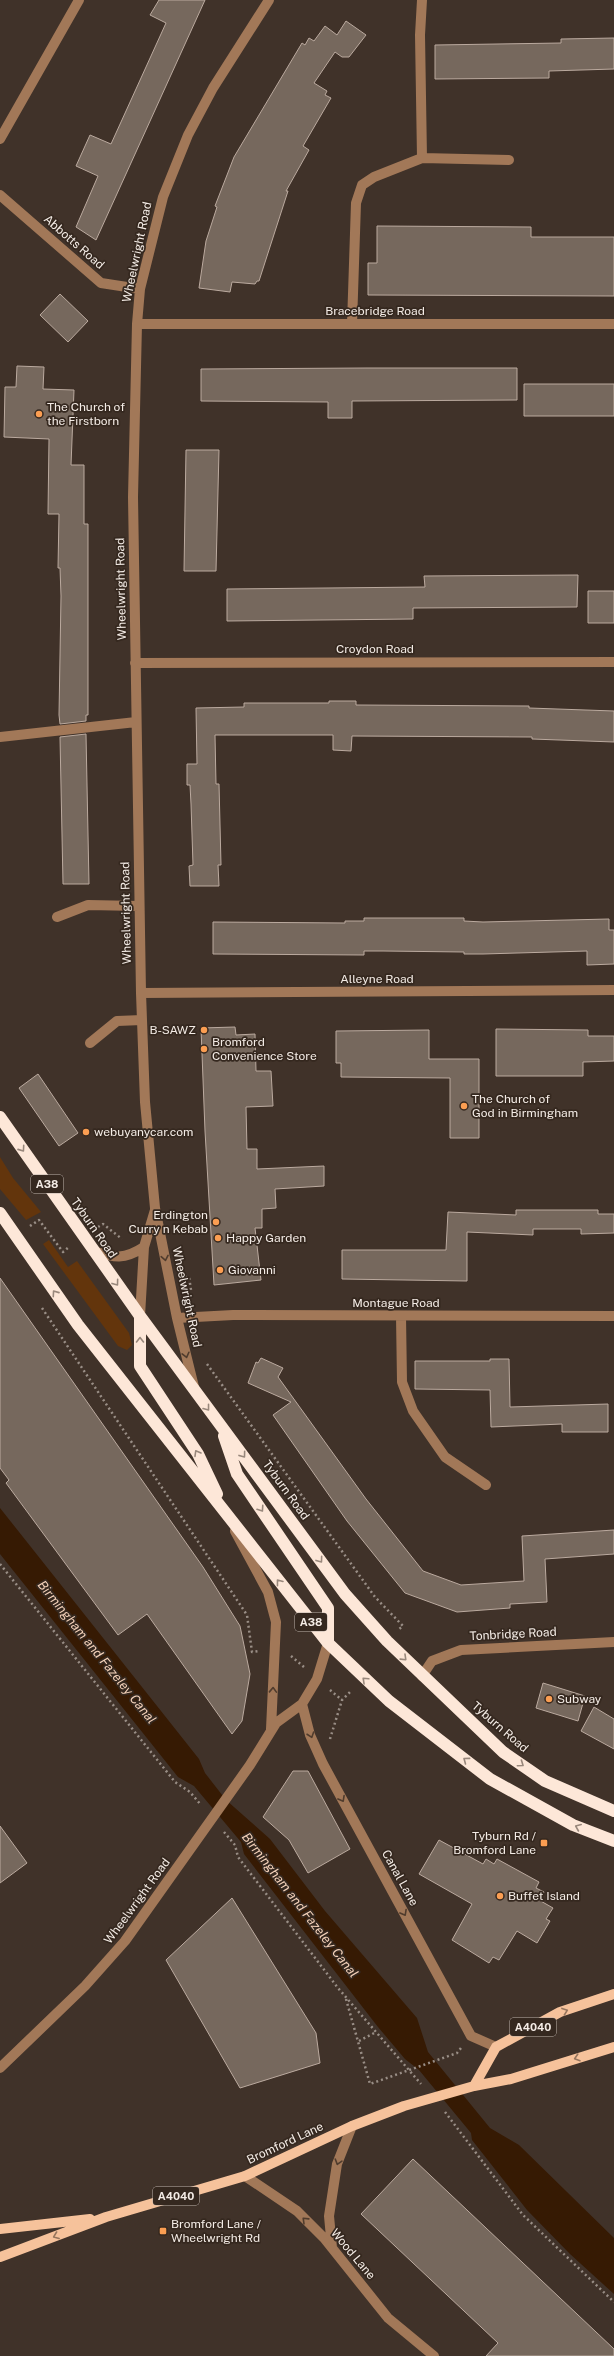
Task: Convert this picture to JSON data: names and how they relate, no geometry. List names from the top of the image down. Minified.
{"streets":{"highway":["A38","Tyburn Road"],"main road":["A4040","Bromford Lane"],"street":["Abbotts Road","Wheelwright Road","Bracebridge Road","Croydon Road","Alleyne Road","Montague Road","Tonbridge Road","Canal Lane","Wood Lane"]},"crossings":[["Abbotts Road","Wheelwright Road"],["Wheelwright Road","Bracebridge Road"],["Wheelwright Road","Croydon Road"],["Wheelwright Road","Alleyne Road"],["Wheelwright Road","A38"],["Wheelwright Road","Tyburn Road"],["Wheelwright Road","Montague Road"],["Wheelwright Road","Canal Lane"],["Tyburn Road","Tonbridge Road"],["Canal Lane","A4040"],["Bromford Lane","Wood Lane"]],"one_way":["Canal Lane","Wood Lane"],"water":["Birmingham and Fazeley Canal"],"places":{"other":["The Church of the Firstborn","B-SAWZ","Bromford Convenience Store","The Church of God in Birmingham","webuyanycar.com","Erdington Curry n Kebab","Happy Garden","Giovanni","Subway","Buffet Island"],"transit":["Tyburn Rd / Bromford Lane","Bromford Lane / Wheelwright Rd"]}}
